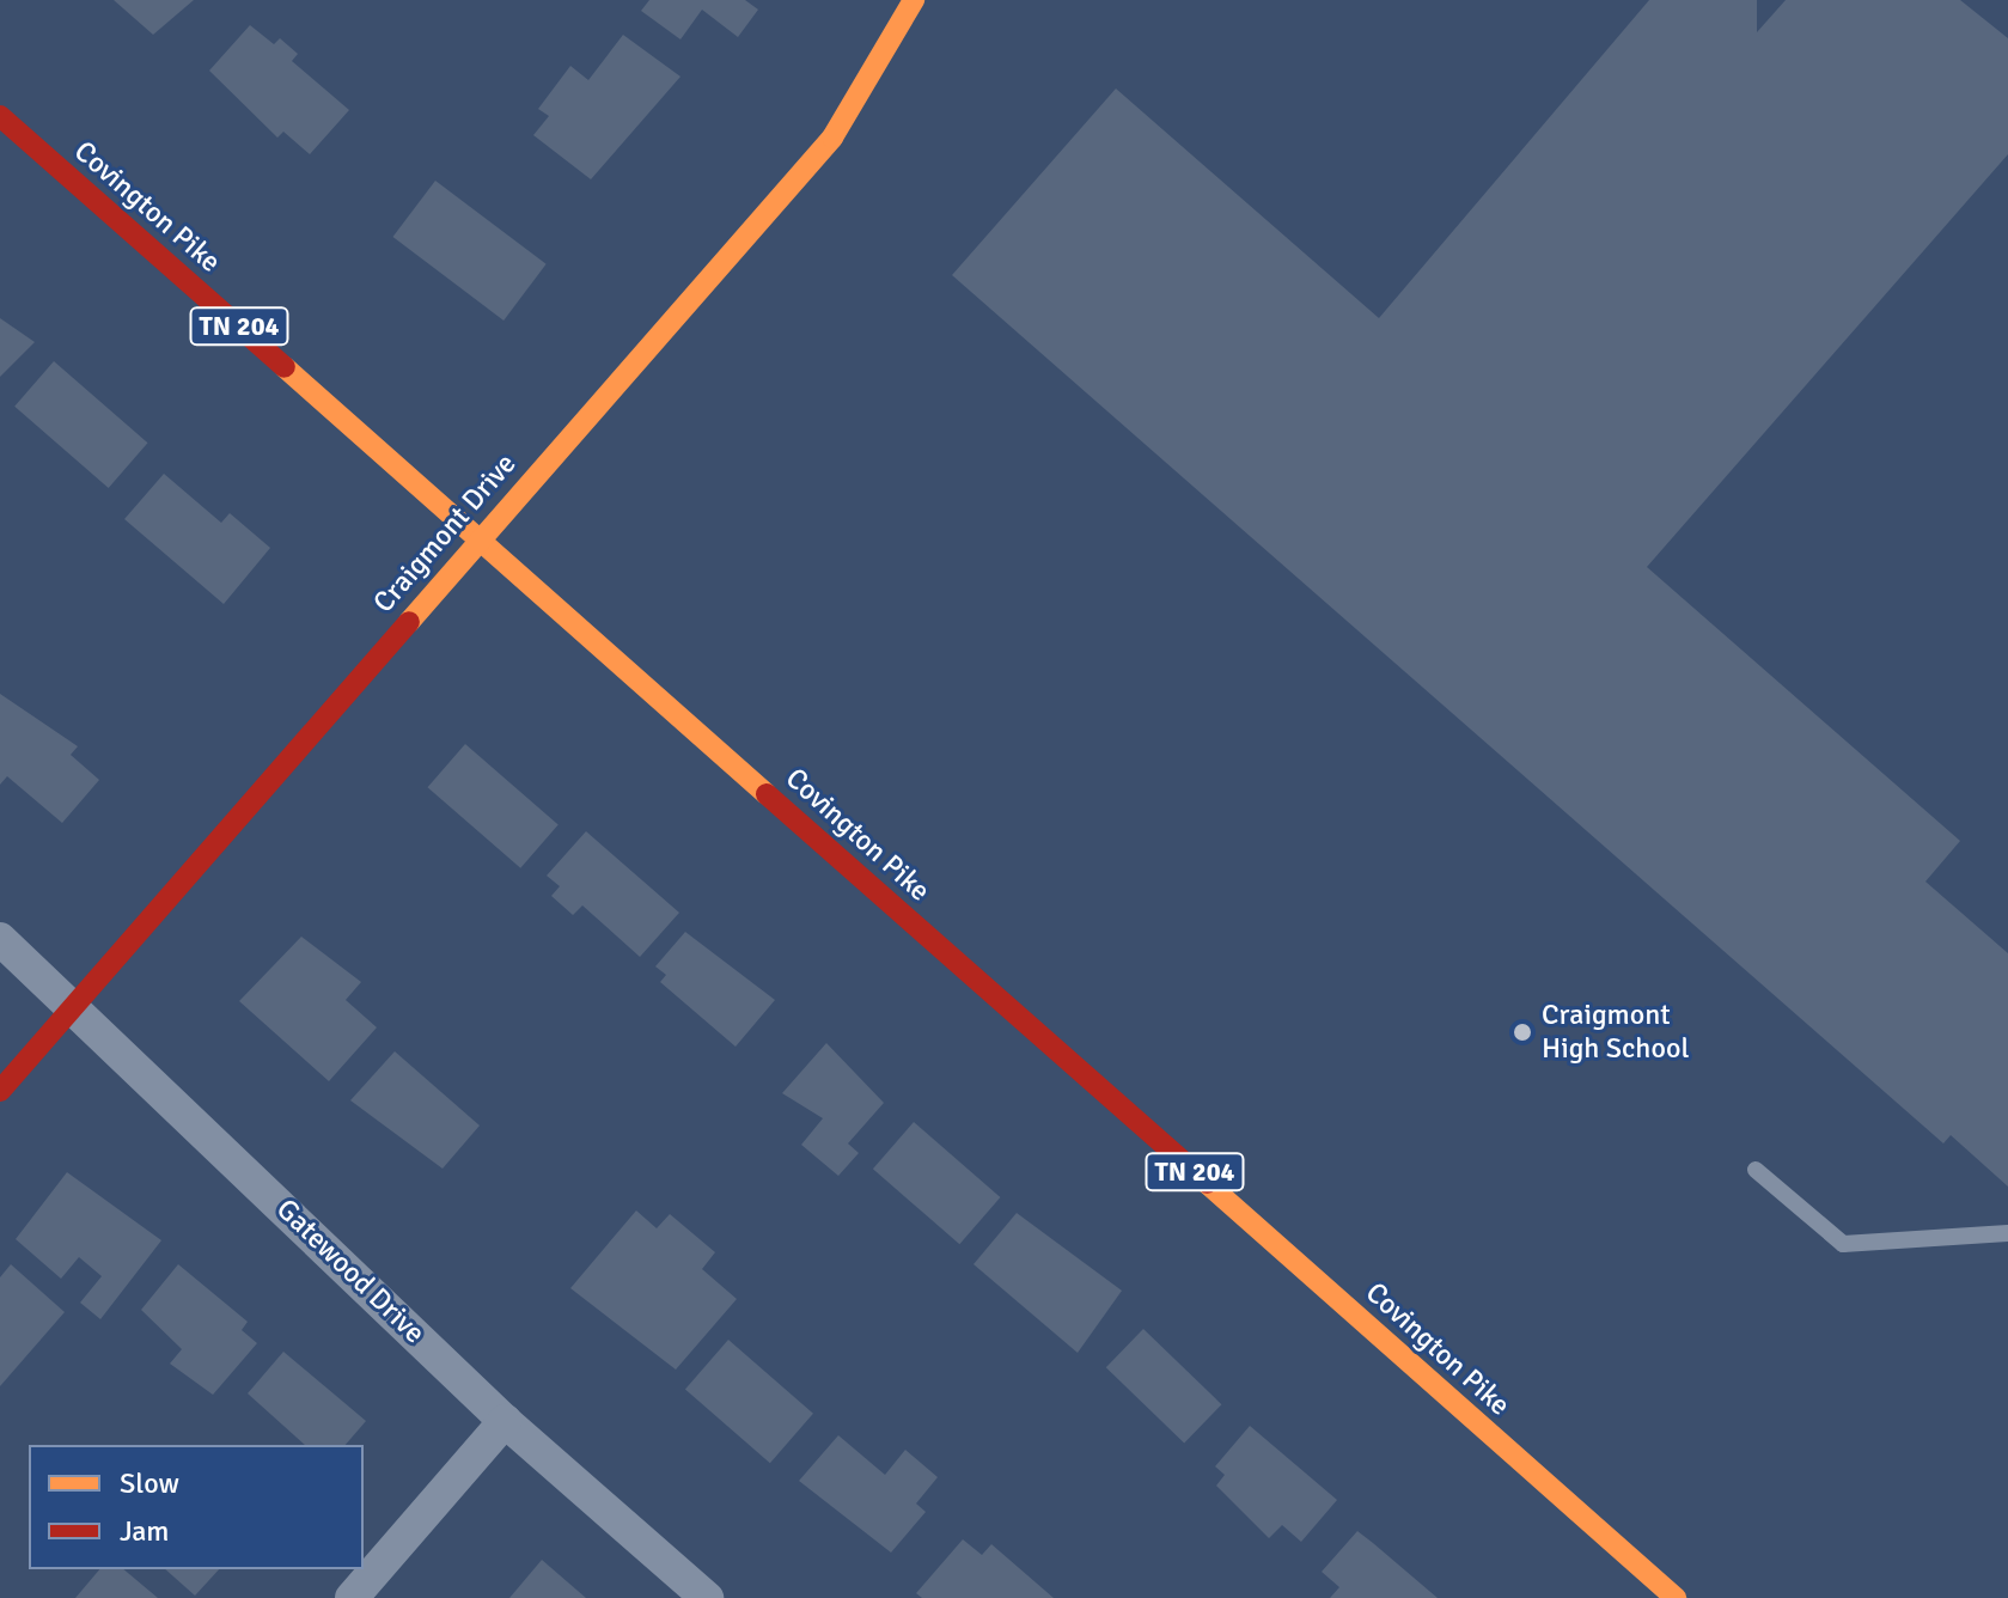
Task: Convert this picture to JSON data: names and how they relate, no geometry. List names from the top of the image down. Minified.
{"streets":{"main road":["Covington Pike","TN 204","Craigmont Drive"],"street":["Gatewood Drive"]},"crossings":[["Covington Pike","Craigmont Drive"],["Craigmont Drive","Gatewood Drive"]],"places":["Craigmont High School"],"legend":["Slow","Jam"]}
